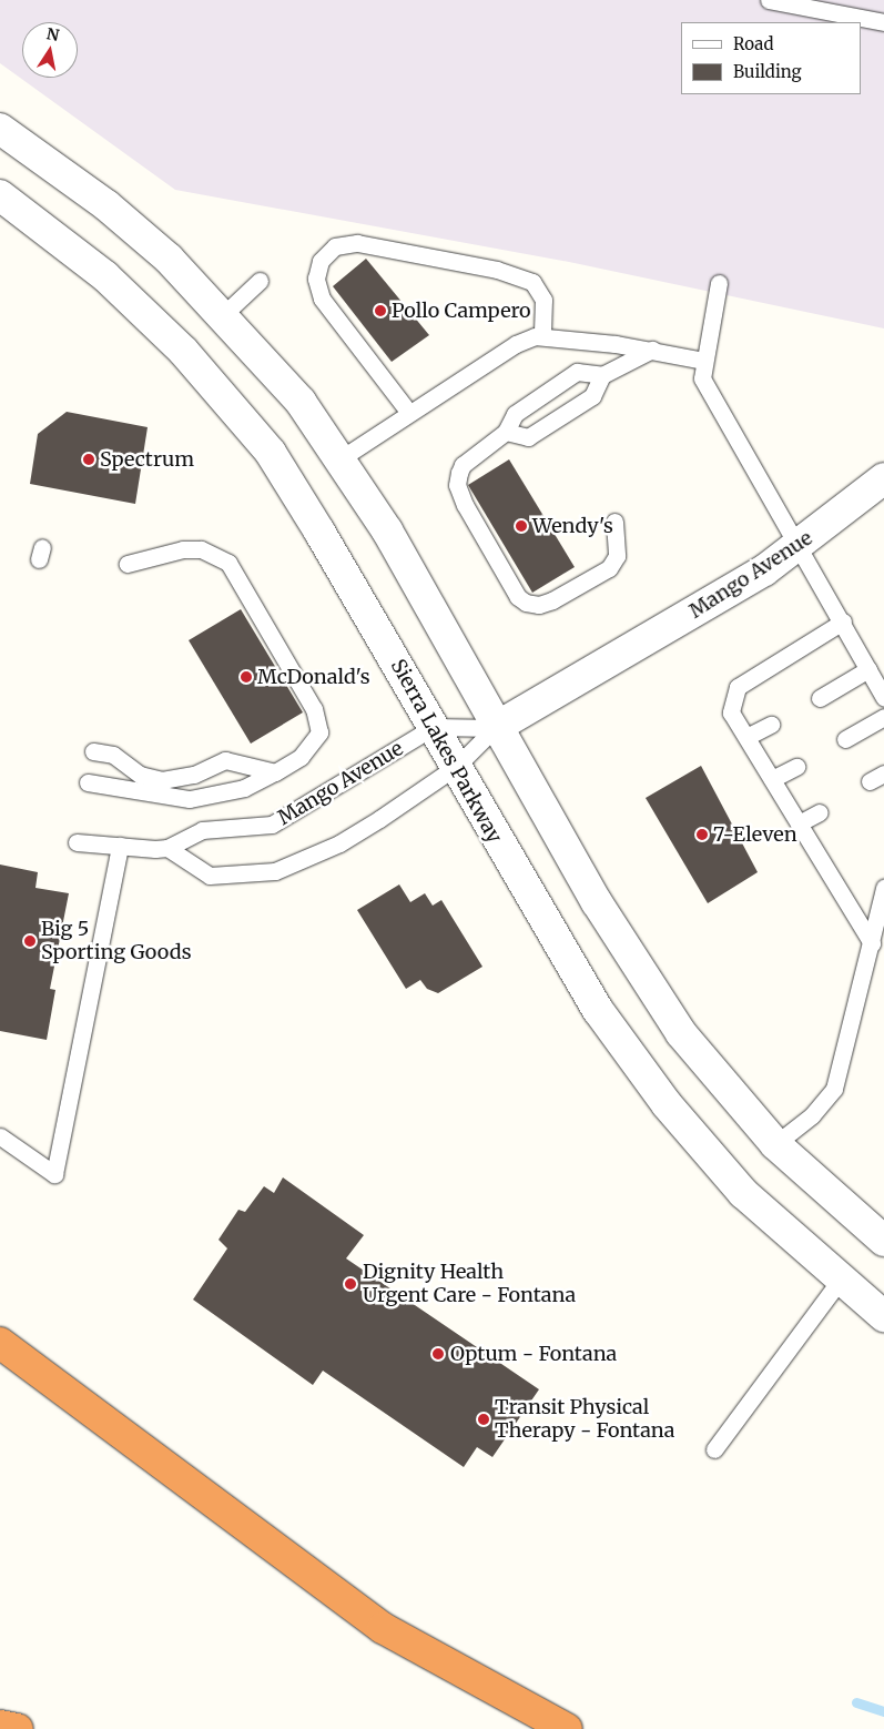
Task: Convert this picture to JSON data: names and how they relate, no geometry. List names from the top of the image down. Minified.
{"streets":{"street":["Mango Avenue","Sierra Lakes Parkway"]},"crossings":[["Mango Avenue","Sierra Lakes Parkway"]],"places":["Pollo Campero","Spectrum","Wendy's","McDonald's","7-Eleven","Big 5 Sporting Goods","Dignity Health Urgent Care - Fontana","Optum - Fontana","Transit Physical Therapy - Fontana"],"legend":["Road","Building"],"north":"top"}
